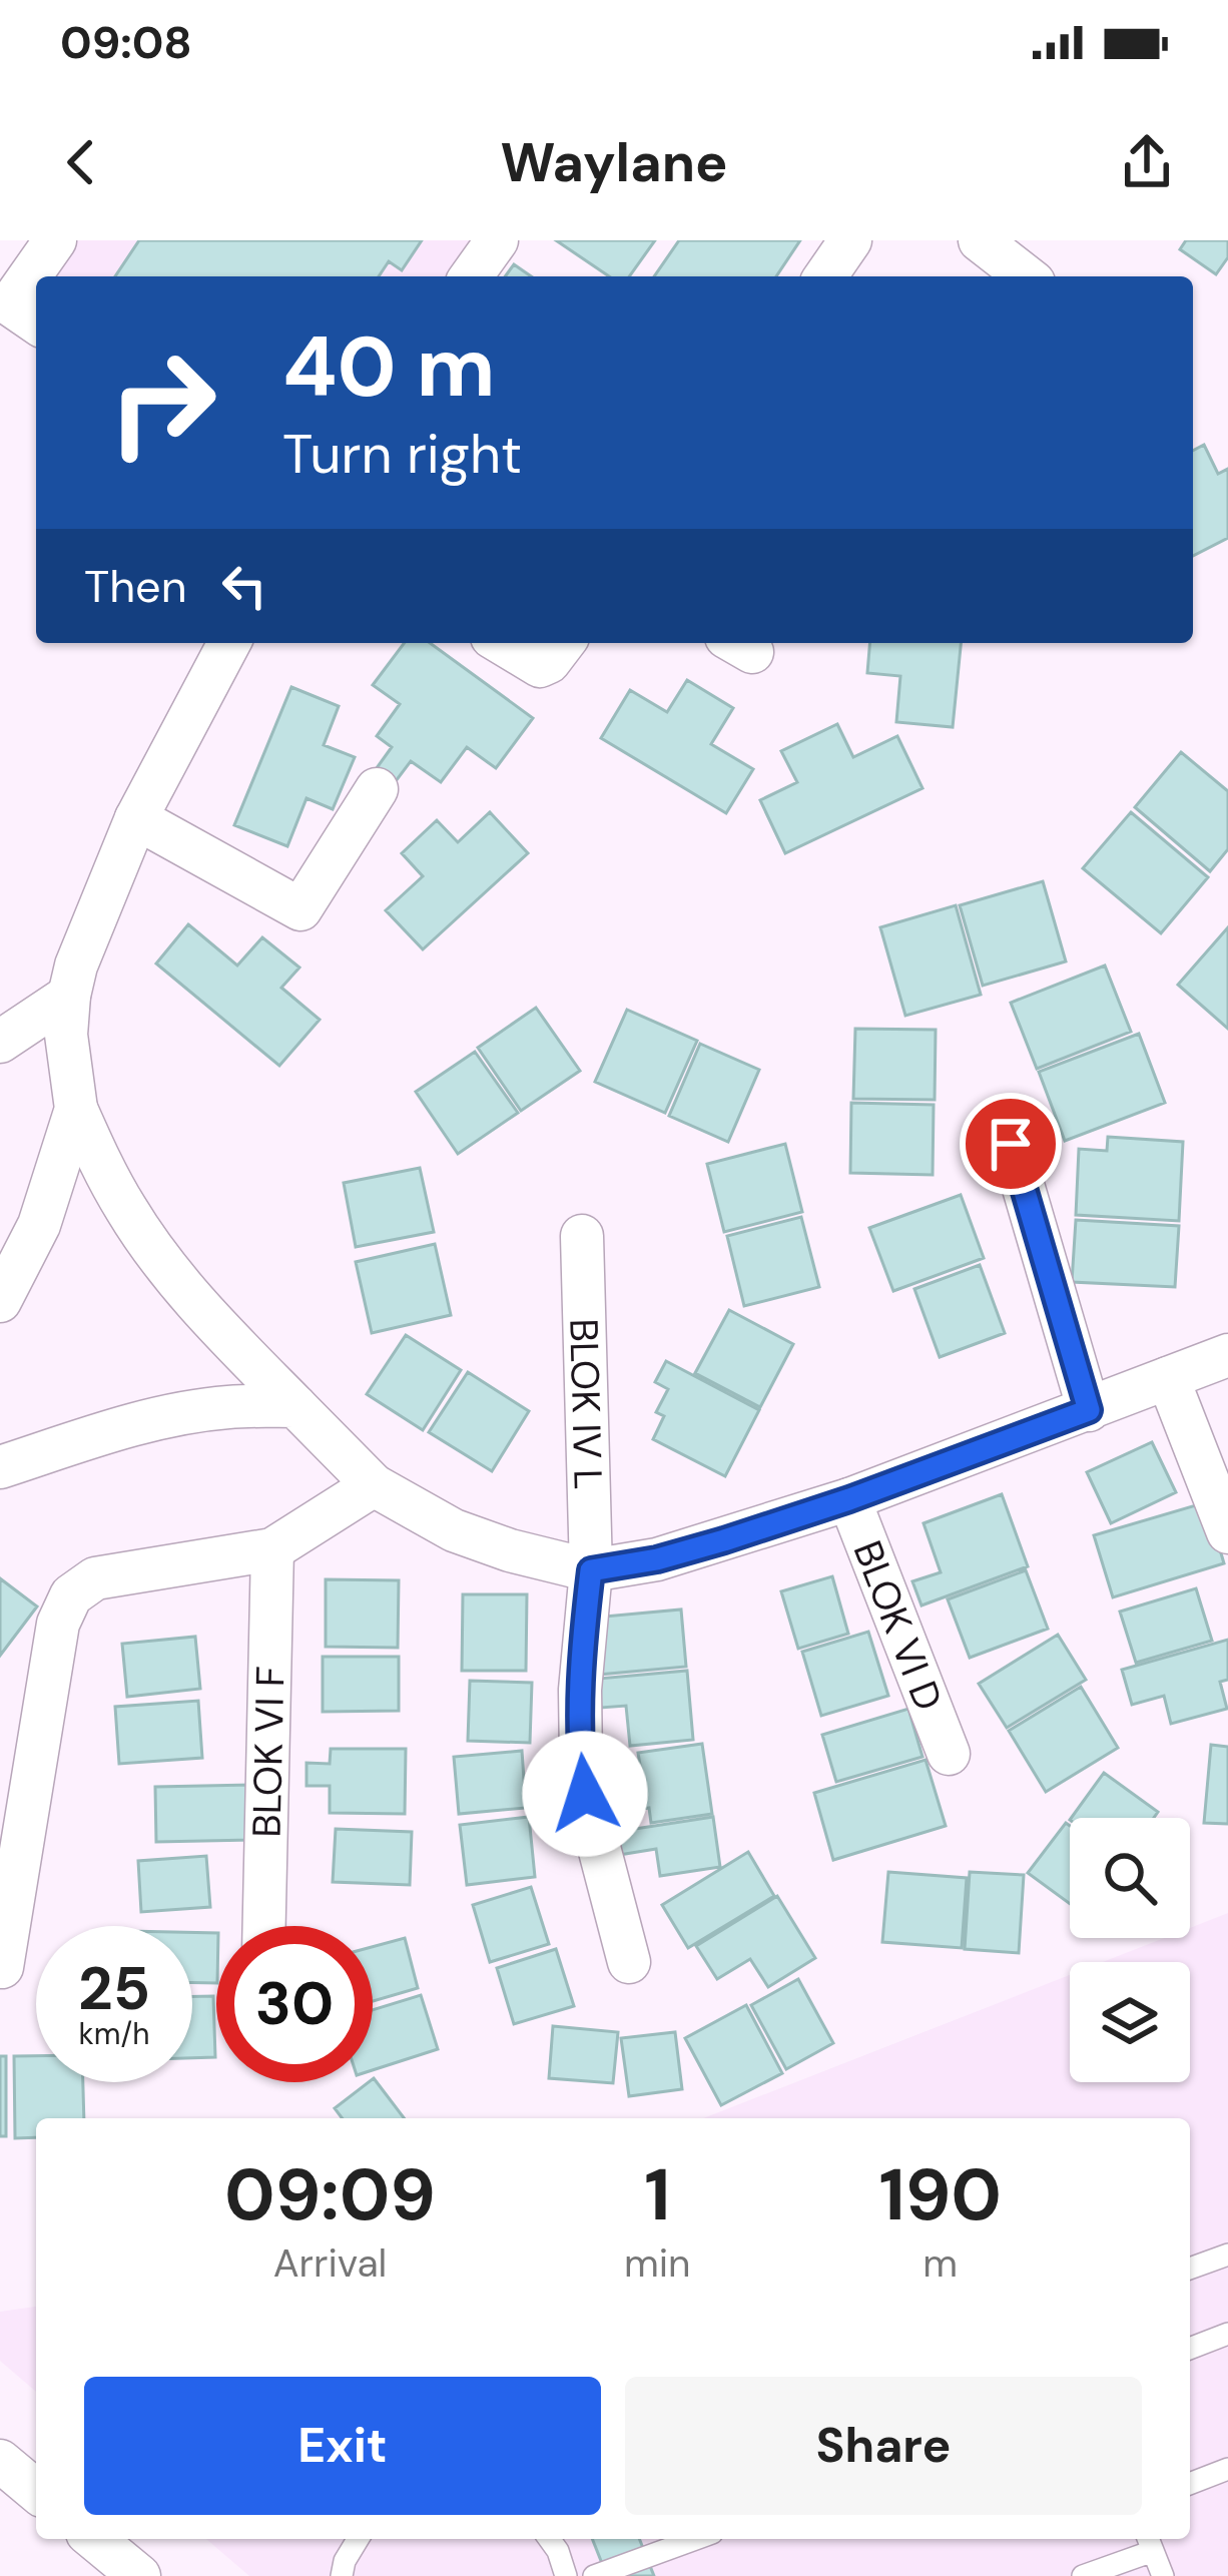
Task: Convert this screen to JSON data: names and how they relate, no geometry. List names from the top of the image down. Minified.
{"streets":{"street":["BLOK IV L","BLOK VI D","BLOK VI F"]},"page":{"status":"09:08","header":"Waylane","turn":["40 m","Turn right"],"then":"Then","speed":"25 km/h","limit":"30","eta":["09:09","Arrival","1","min","190","m"],"buttons":["Exit","Share"]}}
